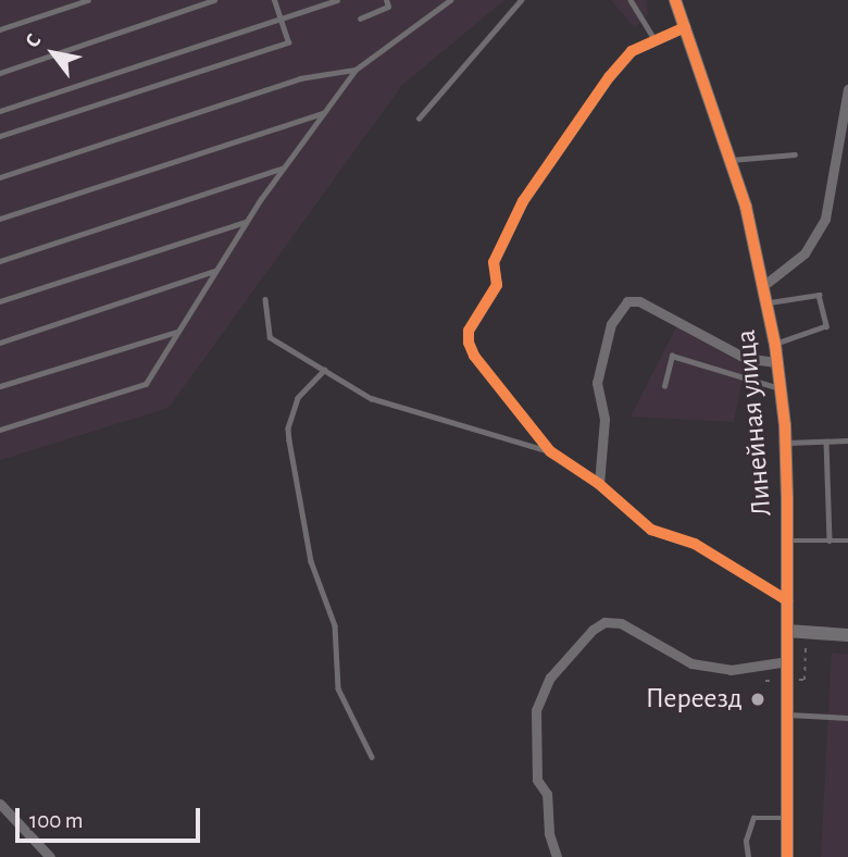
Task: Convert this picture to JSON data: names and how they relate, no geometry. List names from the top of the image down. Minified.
{"streets":{"street":["Линейная улица"]},"places":["Переезд"],"scale_bar":"100 m","north":"top left"}
